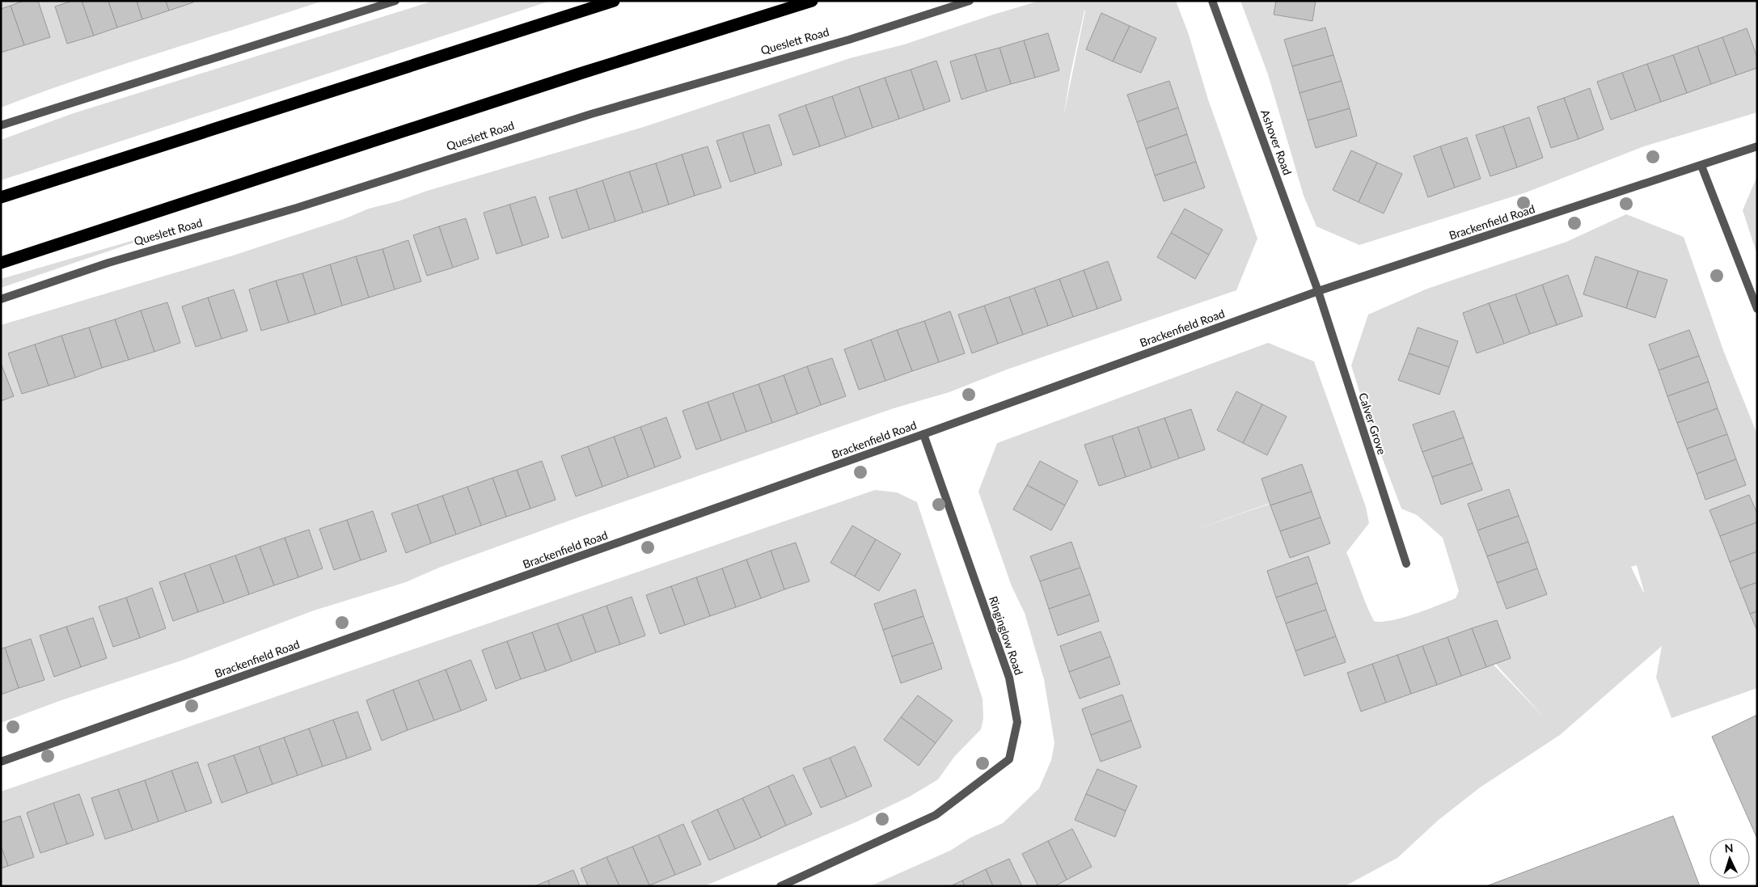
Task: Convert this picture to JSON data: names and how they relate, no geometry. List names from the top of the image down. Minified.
{"streets":{"highway":["Queslett Road"],"street":["Ashover Road","Brackenfield Road","Calver Grove","Ringinglow Road"]},"crossings":[["Ashover Road","Brackenfield Road"],["Ashover Road","Calver Grove"],["Brackenfield Road","Calver Grove"],["Brackenfield Road","Ringinglow Road"]],"north":"top"}
